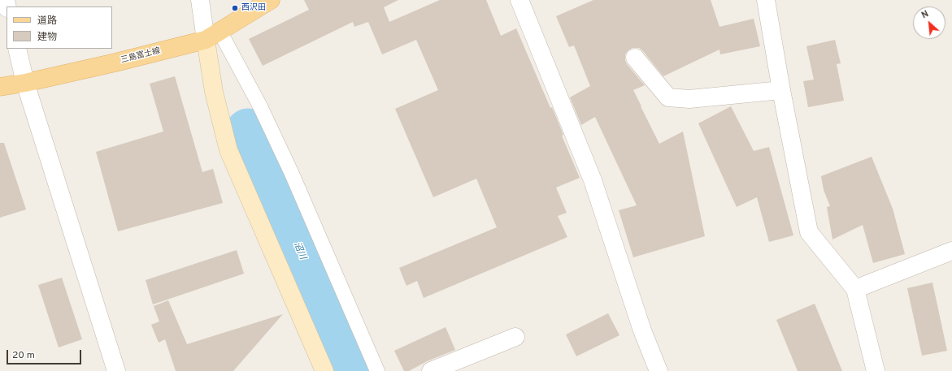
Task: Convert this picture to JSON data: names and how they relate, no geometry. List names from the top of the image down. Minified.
{"streets":{"main road":["三島富士線"]},"water":["沼川"],"places":["西沢田"],"legend":["道路","建物"],"scale_bar":"20 m","north":"top left"}
